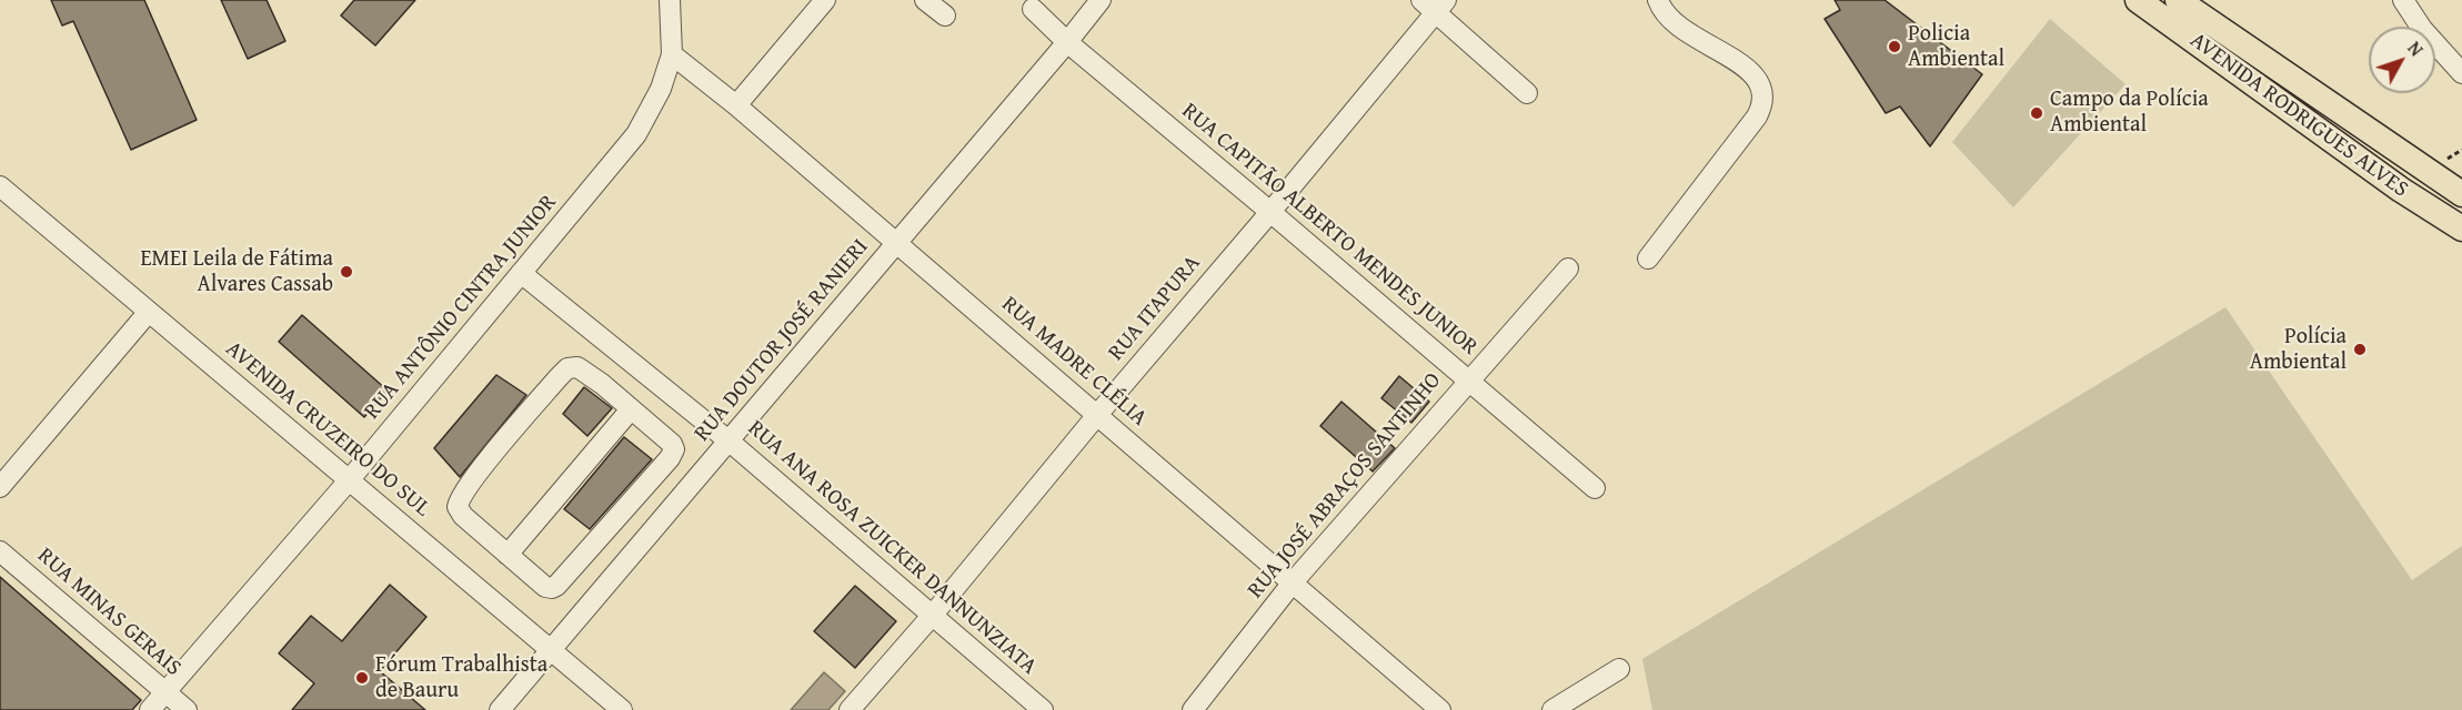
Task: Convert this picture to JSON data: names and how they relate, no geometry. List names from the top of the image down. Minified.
{"streets":{"main road":["AVENIDA RODRIGUES ALVES"],"street":["RUA CAPITÃO ALBERTO MENDES JUNIOR","RUA ANTÔNIO CINTRA JUNIOR","RUA ITAPURA","RUA DOUTOR JOSÉ RANIERI","RUA MADRE CLÉLIA","AVENIDA CRUZEIRO DO SUL","RUA JOSÉ ABRAÇOS SANTINHO","RUA ANA ROSA ZUICKER DANNUNZIATA","RUA MINAS GERAIS"]},"crossings":[["RUA CAPITÃO ALBERTO MENDES JUNIOR","RUA ITAPURA"],["RUA CAPITÃO ALBERTO MENDES JUNIOR","RUA DOUTOR JOSÉ RANIERI"],["RUA CAPITÃO ALBERTO MENDES JUNIOR","RUA JOSÉ ABRAÇOS SANTINHO"],["RUA ANTÔNIO CINTRA JUNIOR","RUA MADRE CLÉLIA"],["RUA ANTÔNIO CINTRA JUNIOR","AVENIDA CRUZEIRO DO SUL"],["RUA ANTÔNIO CINTRA JUNIOR","RUA ANA ROSA ZUICKER DANNUNZIATA"],["RUA ANTÔNIO CINTRA JUNIOR","RUA MINAS GERAIS"],["RUA ITAPURA","RUA MADRE CLÉLIA"],["RUA ITAPURA","RUA ANA ROSA ZUICKER DANNUNZIATA"],["RUA DOUTOR JOSÉ RANIERI","RUA MADRE CLÉLIA"],["RUA DOUTOR JOSÉ RANIERI","AVENIDA CRUZEIRO DO SUL"],["RUA DOUTOR JOSÉ RANIERI","RUA ANA ROSA ZUICKER DANNUNZIATA"],["RUA MADRE CLÉLIA","RUA JOSÉ ABRAÇOS SANTINHO"]],"places":["Policia Ambiental","Campo da Polícia Ambiental","EMEI Leila de Fátima Alvares Cassab","Polícia Ambiental","Fórum Trabalhista de Bauru"],"north":"top right"}
